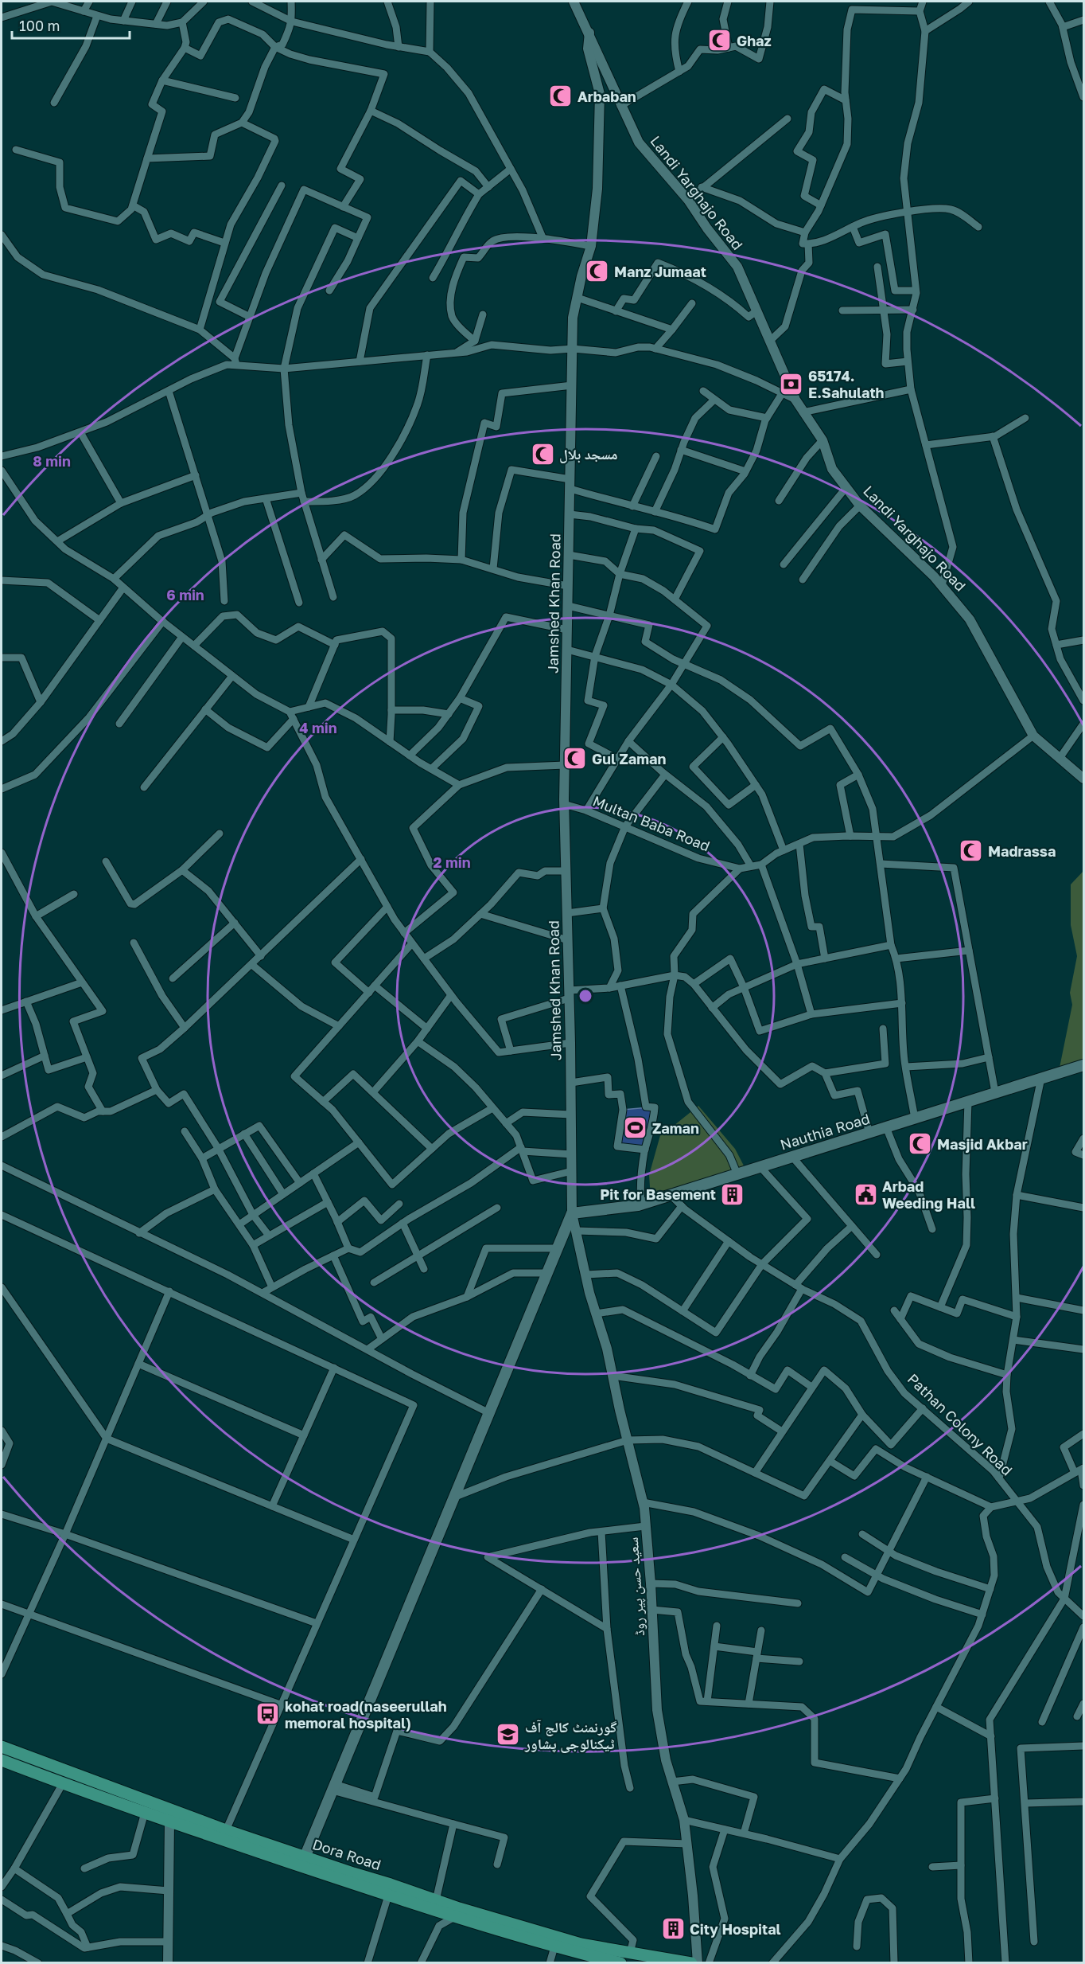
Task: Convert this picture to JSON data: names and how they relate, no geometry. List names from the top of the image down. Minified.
{"streets":{"main road":["Nauthia Road","Dora Road"],"street":["Landi Yarghajo Road","Jamshed Khan Road","Multan Baba Road","Pathan Colony Road","سعید حسن پیر روڈ"]},"crossings":[["Landi Yarghajo Road","Jamshed Khan Road"],["Landi Yarghajo Road","Multan Baba Road"],["Jamshed Khan Road","Multan Baba Road"],["Jamshed Khan Road","Nauthia Road"],["Jamshed Khan Road","سعید حسن پیر روڈ"],["Nauthia Road","Pathan Colony Road"],["Nauthia Road","سعید حسن پیر روڈ"]],"places":{"mosque":["Ghaz","Arbaban","Manz Jumaat","مسجد بلال","Gul Zaman","Madrassa","Masjid Akbar"],"bank":["65174. E.Sahulath"],"sports":["Zaman"],"building":["Pit for Basement","City Hospital"],"public building":["Arbad Weeding Hall"],"bus stop":["kohat road(naseerullah memoral hospital)"],"school or university":["گورنمنٹ کالج آف ٹیکنالوجی پشاور"]},"scale_bar":"100 m","rings":["8 min","6 min","4 min","2 min"]}
